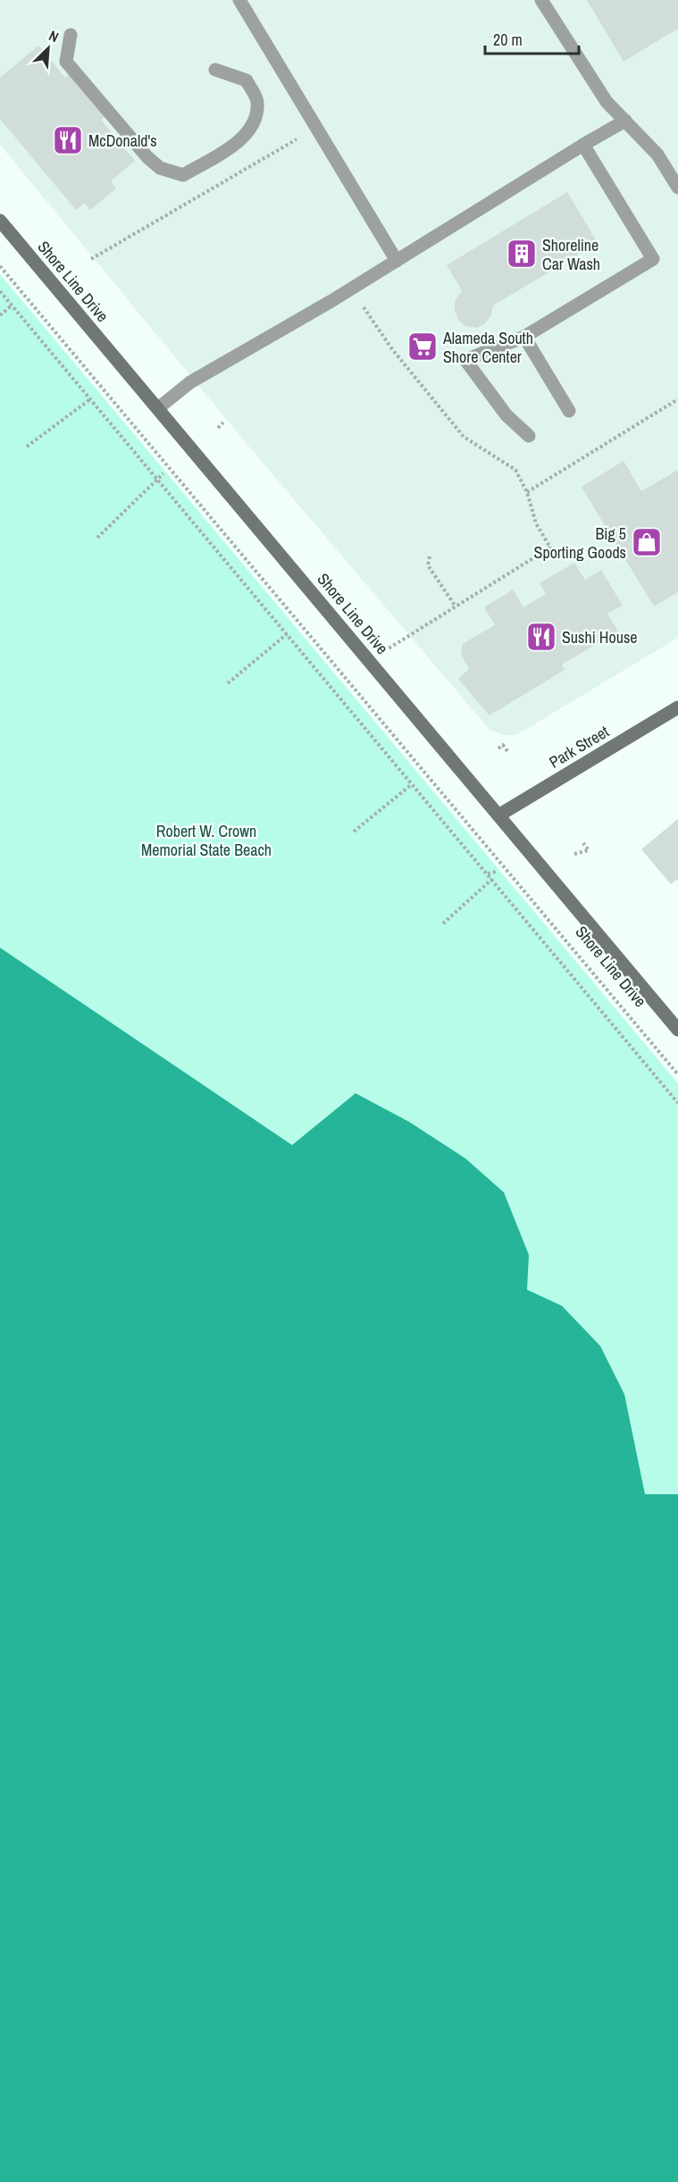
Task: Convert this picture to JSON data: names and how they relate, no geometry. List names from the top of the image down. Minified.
{"streets":{"street":["Shore Line Drive","Park Street"]},"crossings":[["Shore Line Drive","Park Street"]],"parks":["Robert W. Crown Memorial State Beach"],"places":{"restaurant":["McDonald's","Sushi House"],"building":["Shoreline Car Wash"],"supermarket":["Alameda South Shore Center"],"shop":["Big 5 Sporting Goods"]},"scale_bar":"20 m","north":"top right"}
